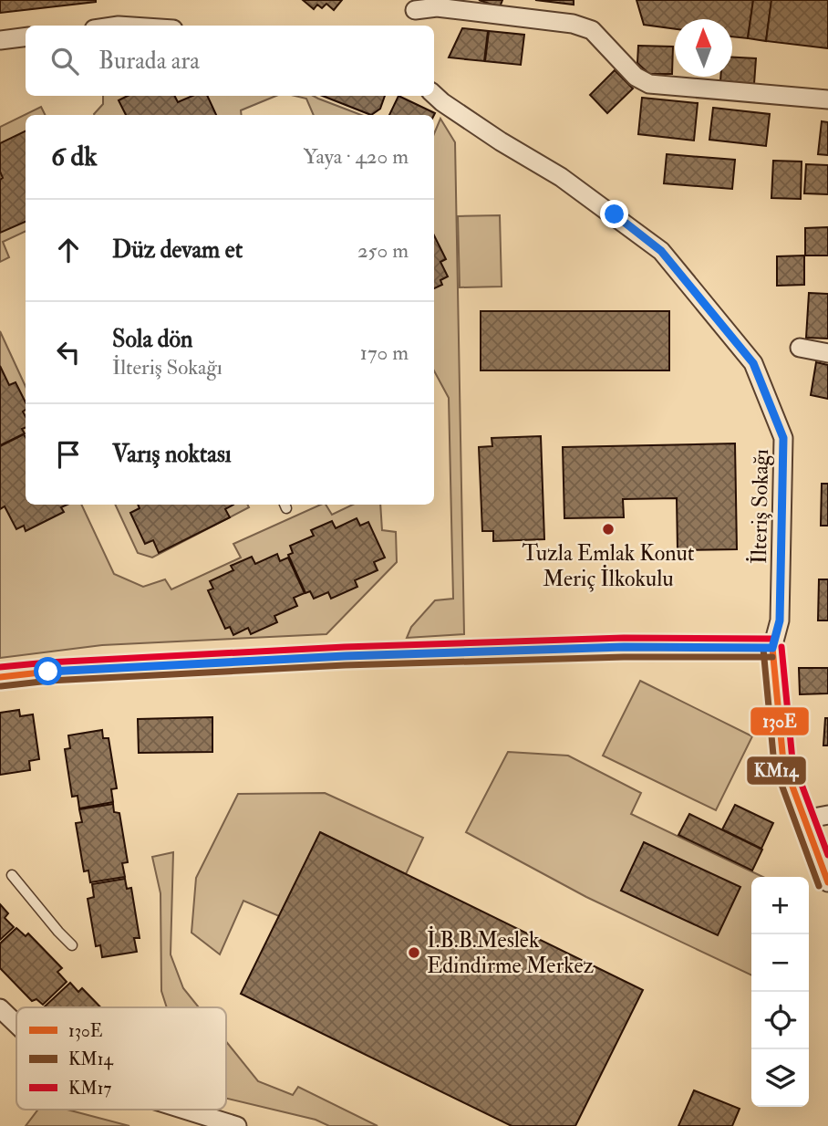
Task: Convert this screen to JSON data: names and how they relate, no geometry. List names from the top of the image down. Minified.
{"streets":{"street":["İlteriş Sokağı"]},"places":["Tuzla Emlak Konut Meriç İlkokulu","İ.B.B.Meslek Edindirme Merkez"],"lines":["transit line KM17","transit line 130E","transit line KM14"],"legend":["130E","KM14","KM17"],"north":"top","page":{"search":"Burada ara","heading":["6 dk","Yaya · 420 m"],"list":[["Düz devam et","250 m"],["Sola dön","İlteriş Sokağı","170 m"],"Varış noktası"],"map_buttons":["+","−"]}}
